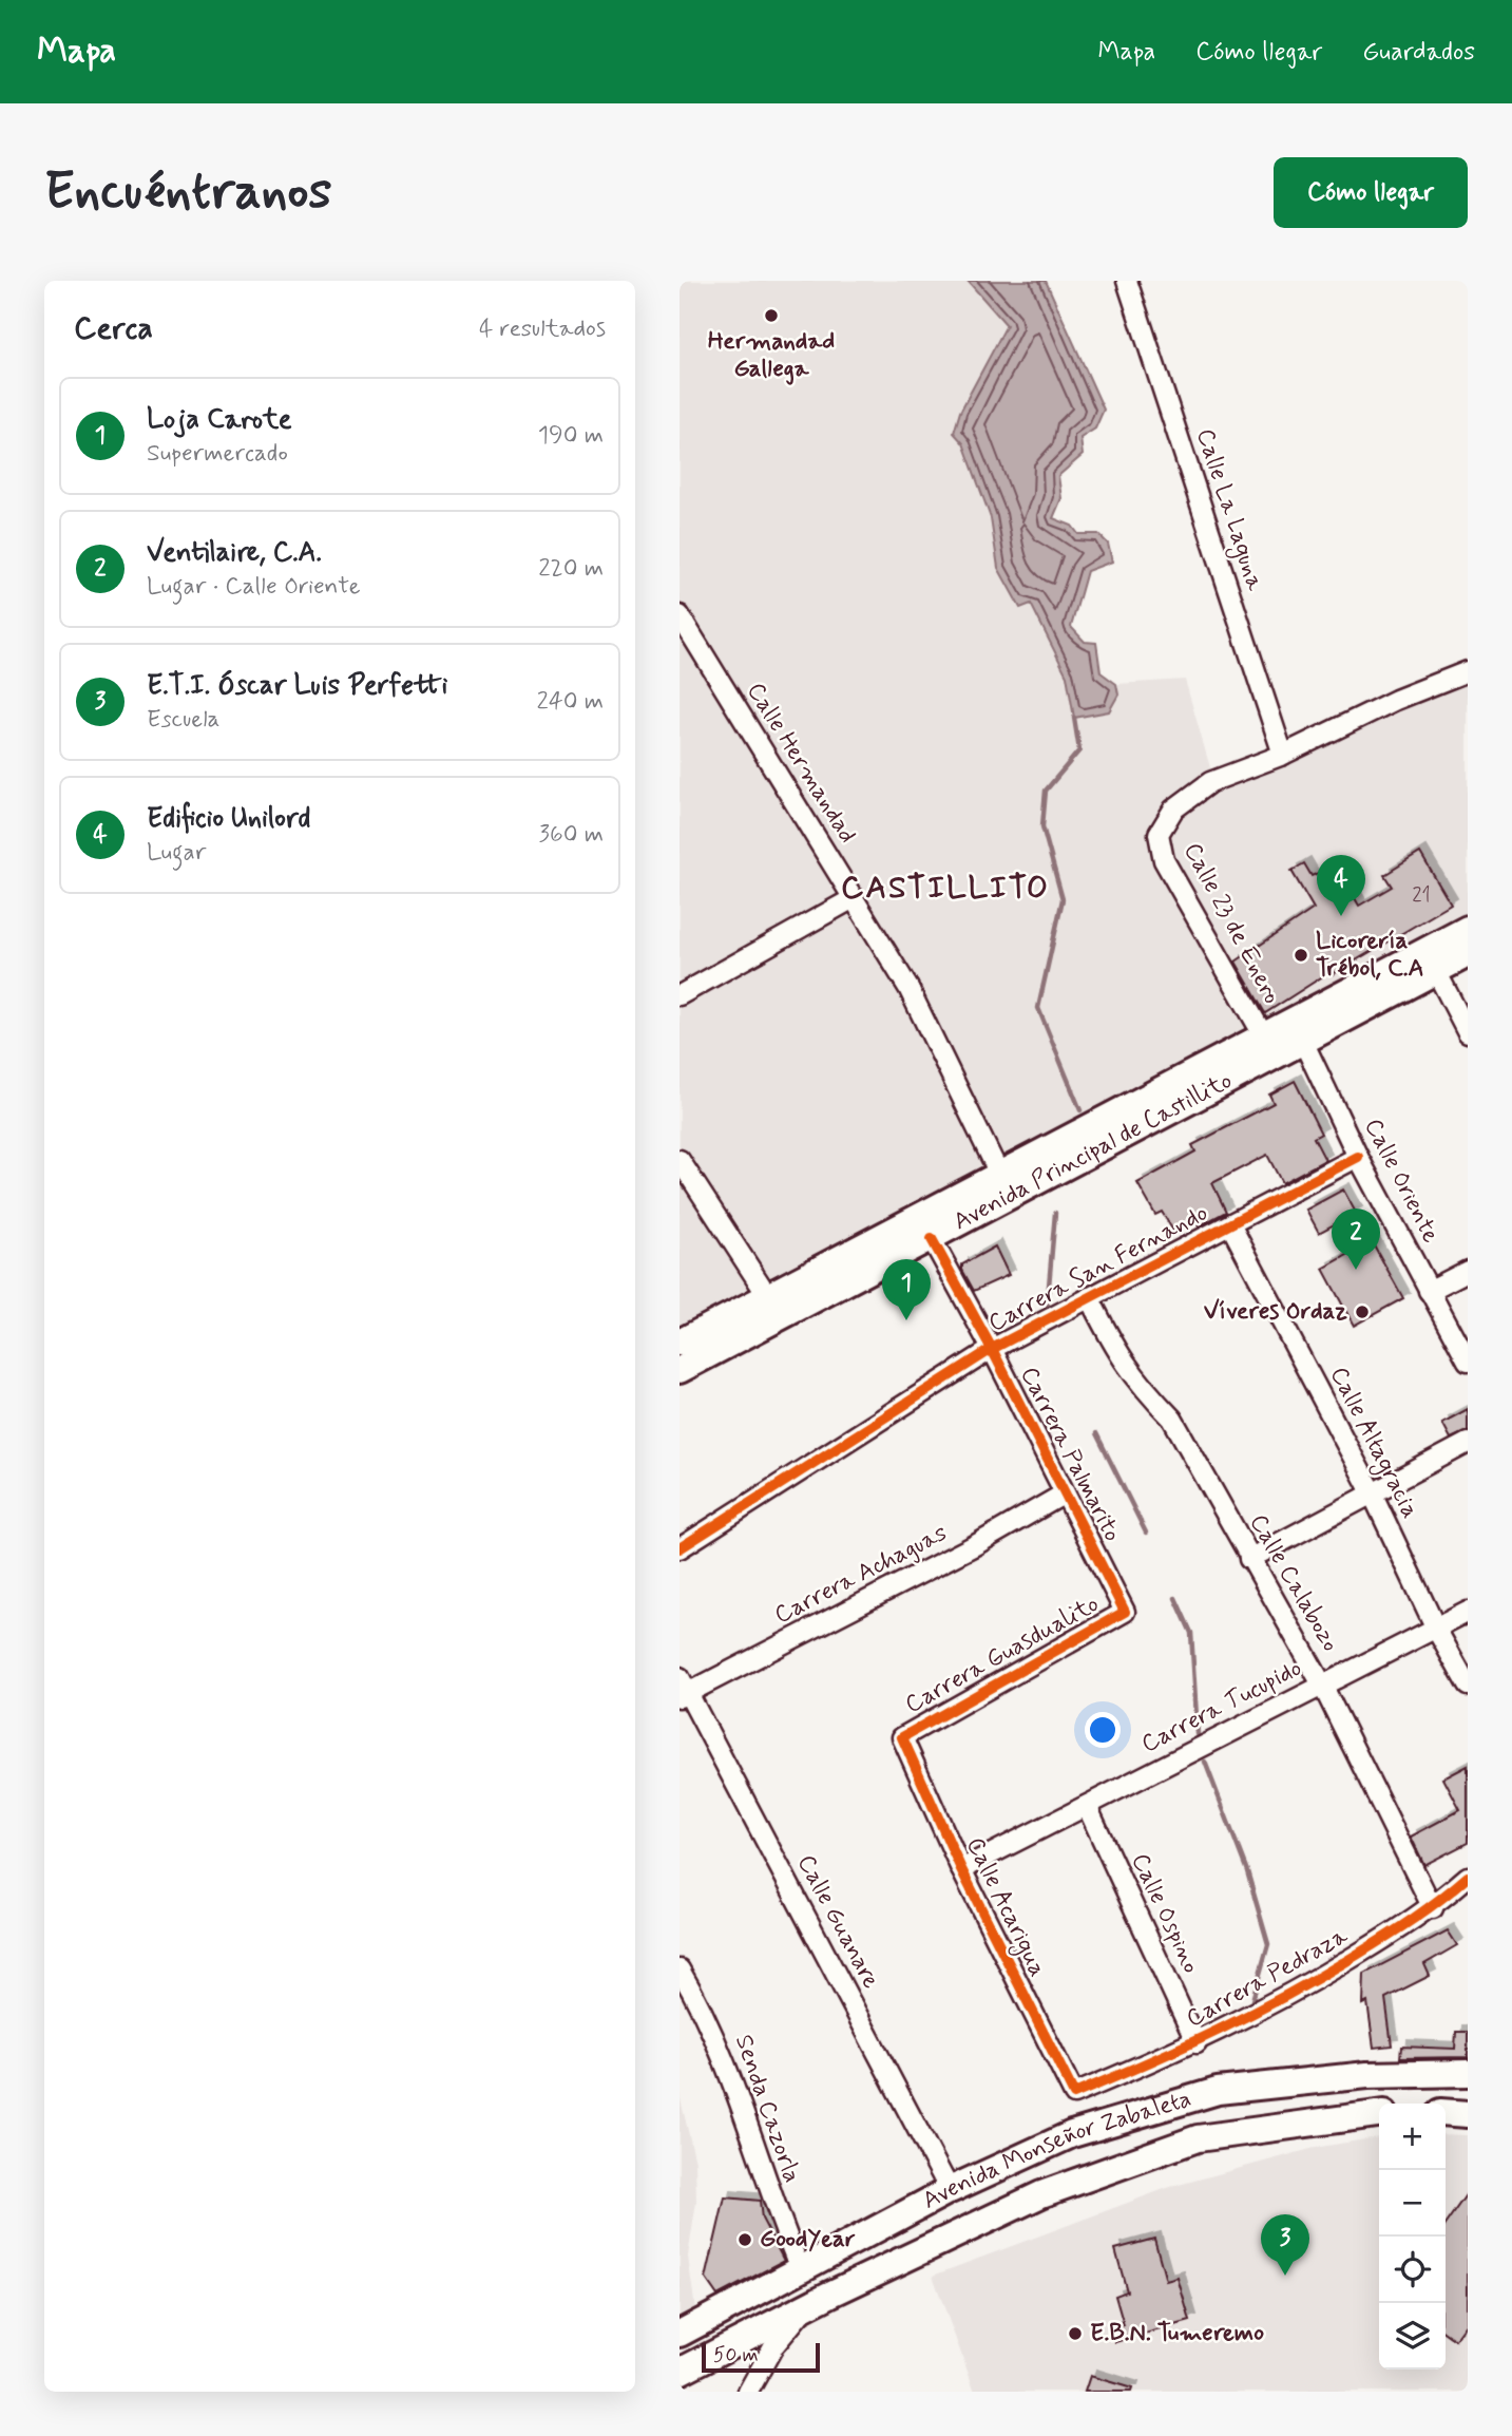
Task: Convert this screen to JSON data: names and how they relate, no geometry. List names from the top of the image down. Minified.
{"streets":{"main road":["Avenida Principal de Castillito","Avenida Monseñor Zabaleta"],"street":["Calle La Laguna","Calle Hermandad","Calle 23 de Enero","Calle Oriente","Carrera San Fernando","Calle Altagracia","Carrera Palmarito","Carrera Achaguas","Calle Calabozo","Carrera Guasdualito","Carrera Tucupido","Calle Acarigua","Calle Ospino","Calle Guanare","Carrera Pedraza","Senda Cazorla"]},"crossings":[["Calle La Laguna","Calle 23 de Enero"],["Calle Hermandad","Avenida Principal de Castillito"],["Calle 23 de Enero","Avenida Principal de Castillito"],["Avenida Principal de Castillito","Calle Oriente"],["Avenida Principal de Castillito","Carrera Palmarito"],["Calle Oriente","Carrera San Fernando"],["Carrera San Fernando","Calle Altagracia"],["Carrera San Fernando","Carrera Palmarito"],["Carrera San Fernando","Calle Calabozo"],["Calle Altagracia","Carrera Tucupido"],["Carrera Palmarito","Carrera Achaguas"],["Carrera Palmarito","Carrera Guasdualito"],["Carrera Achaguas","Calle Guanare"],["Calle Calabozo","Carrera Tucupido"],["Calle Calabozo","Carrera Pedraza"],["Carrera Guasdualito","Calle Acarigua"],["Carrera Tucupido","Calle Acarigua"],["Carrera Tucupido","Calle Ospino"],["Calle Acarigua","Carrera Pedraza"],["Calle Ospino","Carrera Pedraza"],["Calle Guanare","Avenida Monseñor Zabaleta"],["Senda Cazorla","Avenida Monseñor Zabaleta"]],"districts":["CASTILLITO"],"places":["Hermandad Gallega","Licorería Trébol, C.A","Víveres Ordaz","GoodYear","E.B.N. Tumeremo"],"house_numbers":["21"],"scale_bar":"50 m","page":{"header":"Mapa","nav":["Mapa","Cómo llegar","Guardados"],"buttons":"Cómo llegar","title":"Encuéntranos","heading":["Cerca","4 resultados"],"list":[{"mark":"1","name":"Loja Carote","note":"Supermercado","value":"190 m"},{"mark":"2","name":"Ventilaire, C.A.","note":"Lugar · Calle Oriente","value":"220 m"},{"mark":"3","name":"E.T.I. Óscar Luis Perfetti","note":"Escuela","value":"240 m"},{"mark":"4","name":"Edificio Unilord","note":"Lugar","value":"360 m"}],"pins":["4","2","1","3"],"map_buttons":["+","−"],"scale":"50 m"}}
